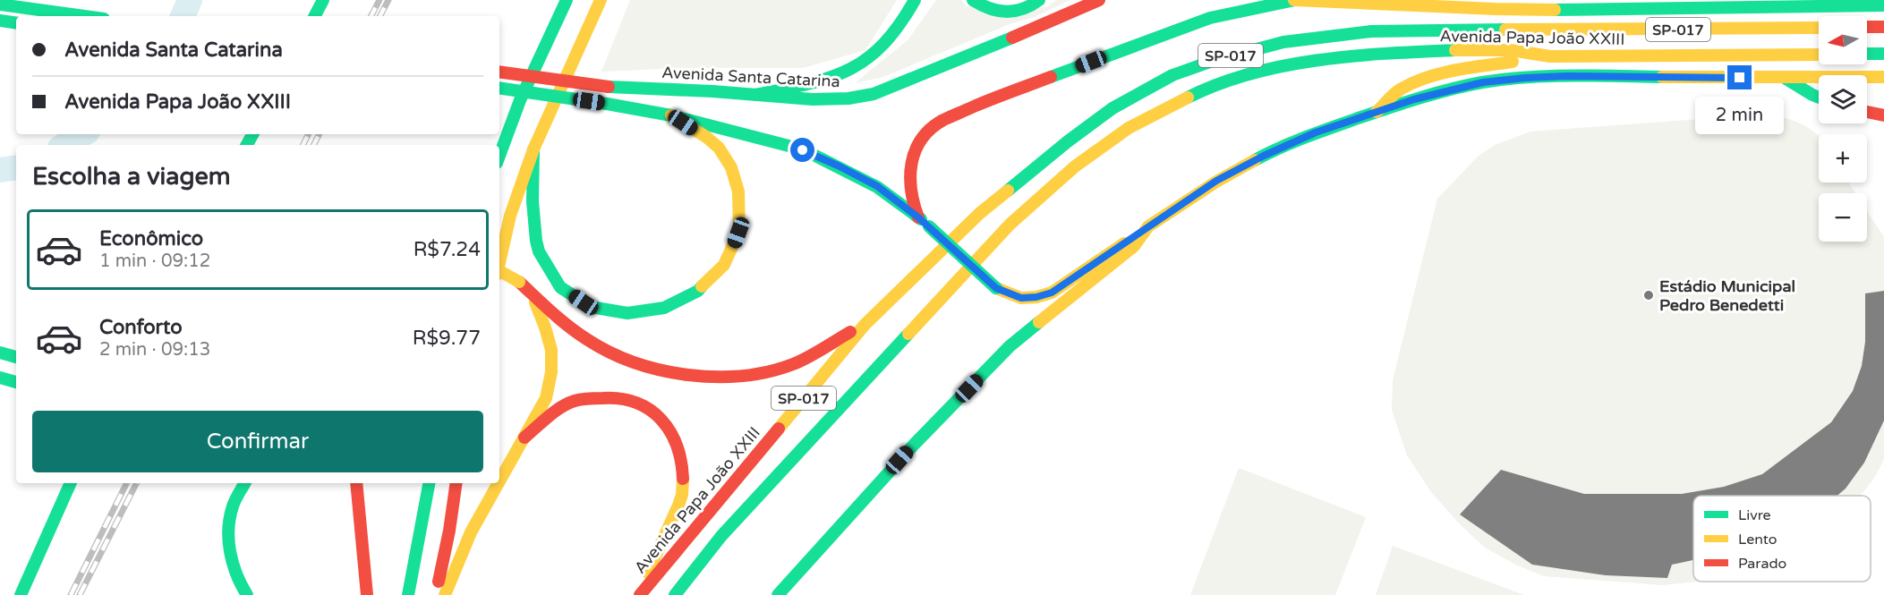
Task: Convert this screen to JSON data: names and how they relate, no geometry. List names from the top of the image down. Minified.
{"streets":{"main road":["SP-017","Avenida Papa João XXIII","Avenida Santa Catarina"]},"places":["Estádio Municipal Pedro Benedetti"],"legend":["Livre","Lento","Parado"],"north":"left","page":{"map_buttons":["+","−"],"banner":["Avenida Santa Catarina","Avenida Papa João XXIII"],"bubble":"2 min","heading":"Escolha a viagem","list":[{"name":"Econômico","note":"1 min · 09:12","value":"R$7.24"},{"name":"Conforto","note":"2 min · 09:13","value":"R$9.77"}],"buttons":"Confirmar"}}
